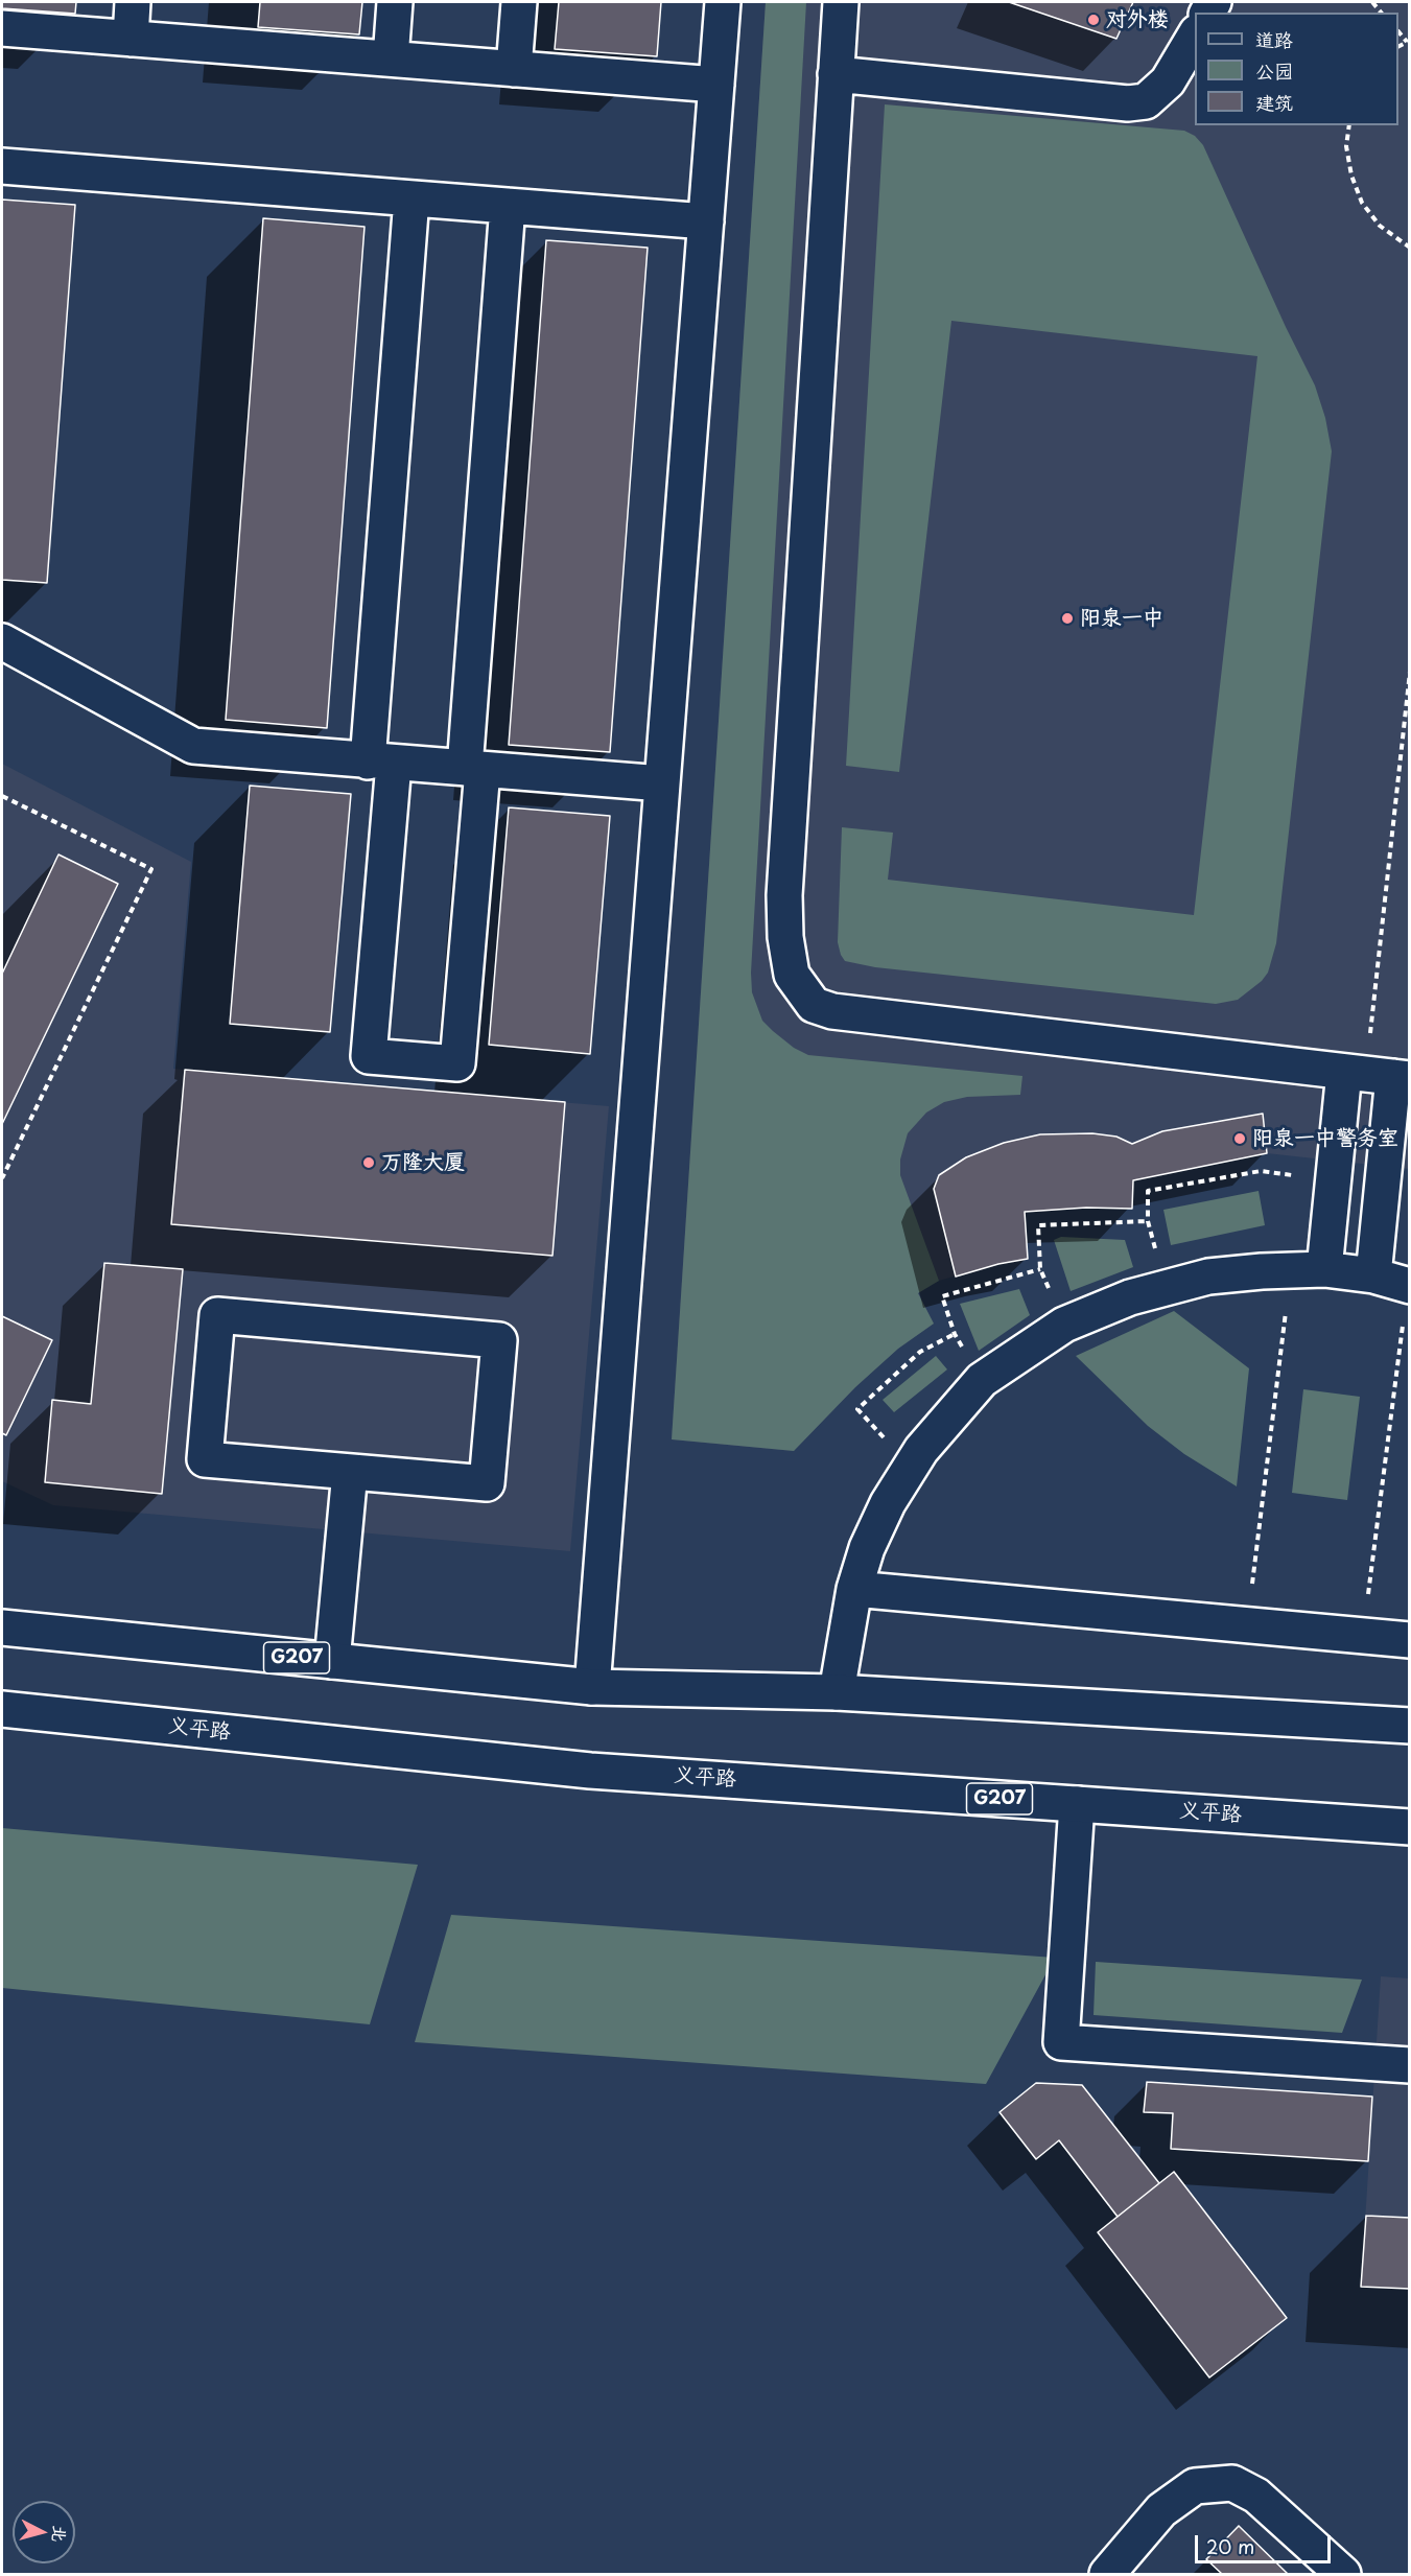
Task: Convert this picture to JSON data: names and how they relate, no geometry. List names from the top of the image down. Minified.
{"streets":{"main road":["G207","义平路"]},"places":["对外楼","阳泉一中","阳泉一中警务室","万隆大厦"],"legend":["道路","公园","建筑"],"scale_bar":"20 m","north":"right"}
